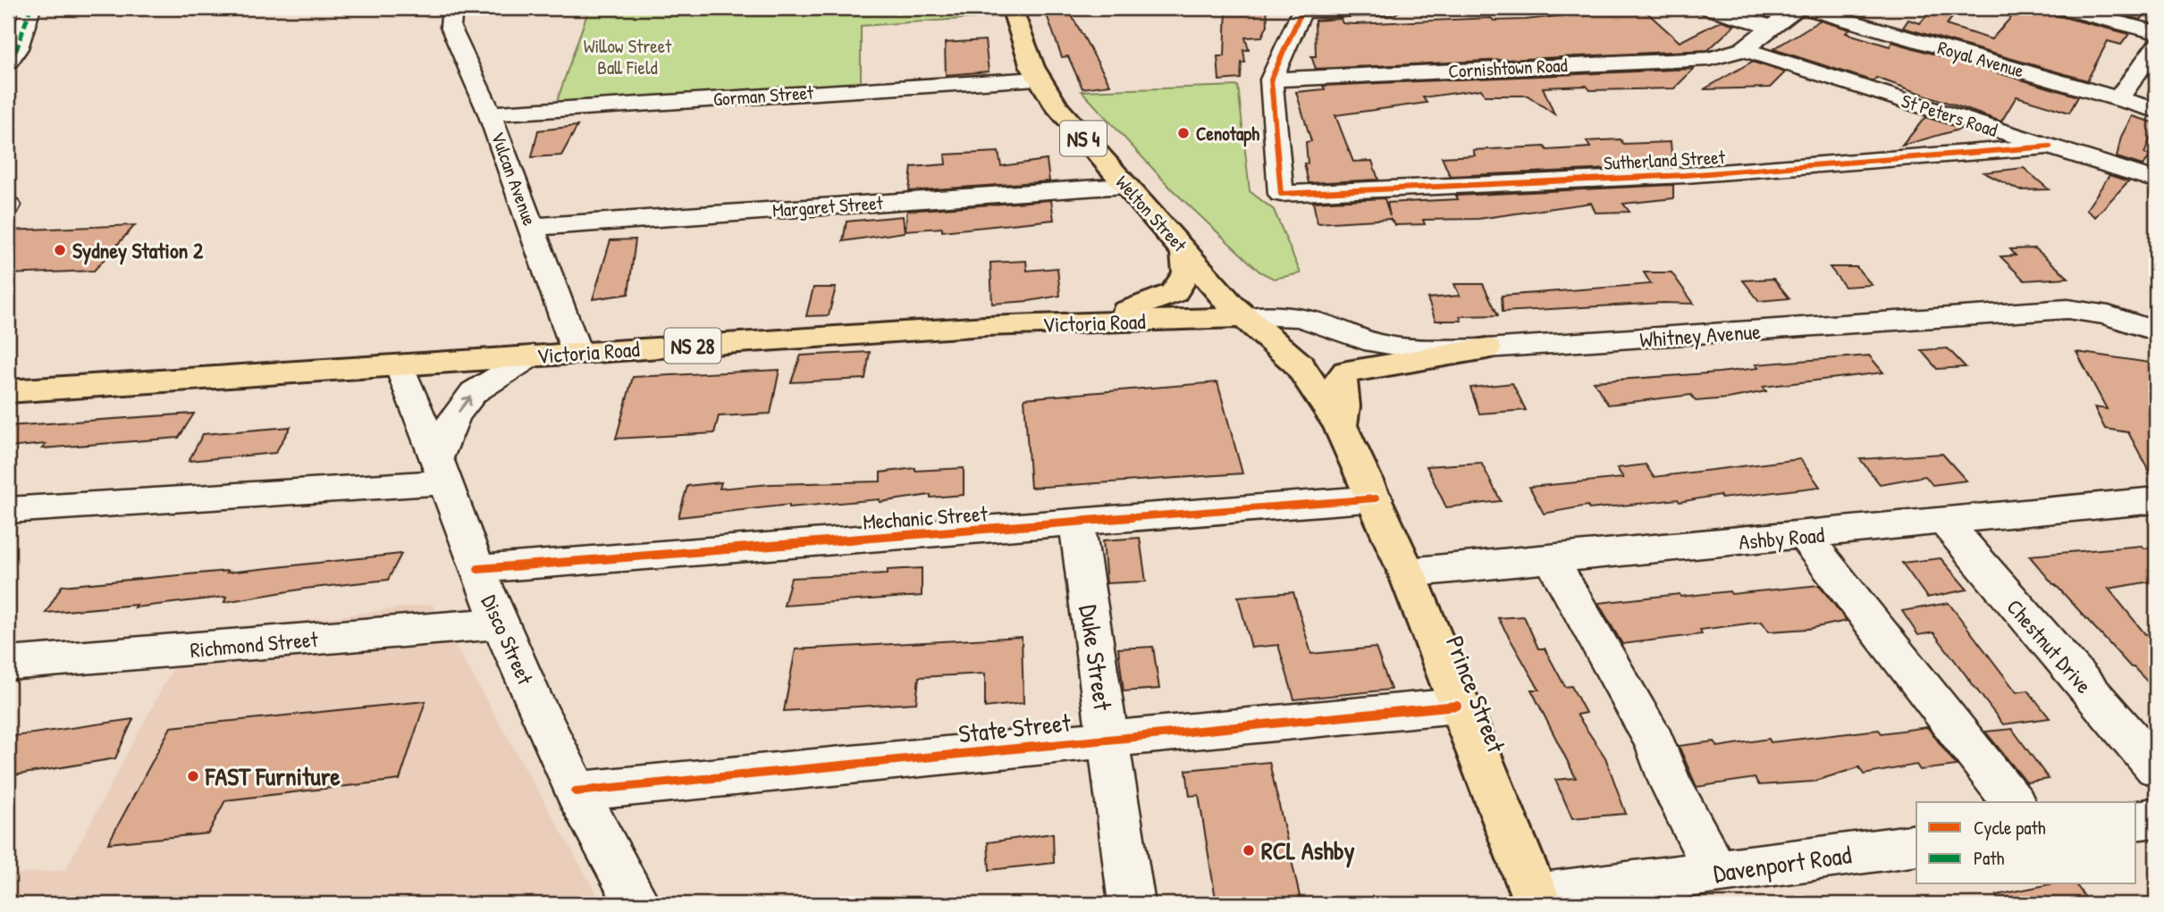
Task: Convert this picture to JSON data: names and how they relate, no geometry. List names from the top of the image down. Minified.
{"streets":{"main road":["NS 4","Welton Street","Victoria Road","NS 28","Prince Street"],"street":["Royal Avenue","Cornishtown Road","Gorman Street","St Peters Road","Sutherland Street","Vulcan Avenue","Margaret Street","Whitney Avenue","Mechanic Street","Ashby Road","Disco Street","Richmond Street","Chestnut Drive","Duke Street","State Street","Davenport Road"]},"crossings":[["Cornishtown Road","St Peters Road"],["Cornishtown Road","Sutherland Street"],["Gorman Street","Vulcan Avenue"],["Gorman Street","Welton Street"],["St Peters Road","Sutherland Street"],["Vulcan Avenue","Margaret Street"],["Vulcan Avenue","Victoria Road"],["Margaret Street","Welton Street"],["Welton Street","Victoria Road"],["Welton Street","Whitney Avenue"],["Welton Street","Prince Street"],["Victoria Road","Whitney Avenue"],["Victoria Road","Disco Street"],["Victoria Road","Prince Street"],["Whitney Avenue","Prince Street"],["Mechanic Street","Disco Street"],["Mechanic Street","Duke Street"],["Mechanic Street","Prince Street"],["Ashby Road","Chestnut Drive"],["Ashby Road","Prince Street"],["Disco Street","Richmond Street"],["Disco Street","State Street"],["Duke Street","State Street"],["Prince Street","State Street"],["Prince Street","Davenport Road"]],"parks":["Willow Street Ball Field"],"places":["Cenotaph","Sydney Station 2","FAST Furniture","RCL Ashby"],"legend":["Cycle path","Path"]}
